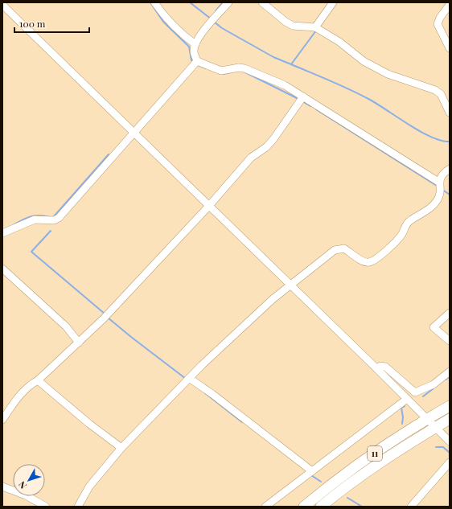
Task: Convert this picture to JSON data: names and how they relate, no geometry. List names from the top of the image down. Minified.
{"streets":{"highway":["11"]},"scale_bar":"100 m","north":"bottom left"}
